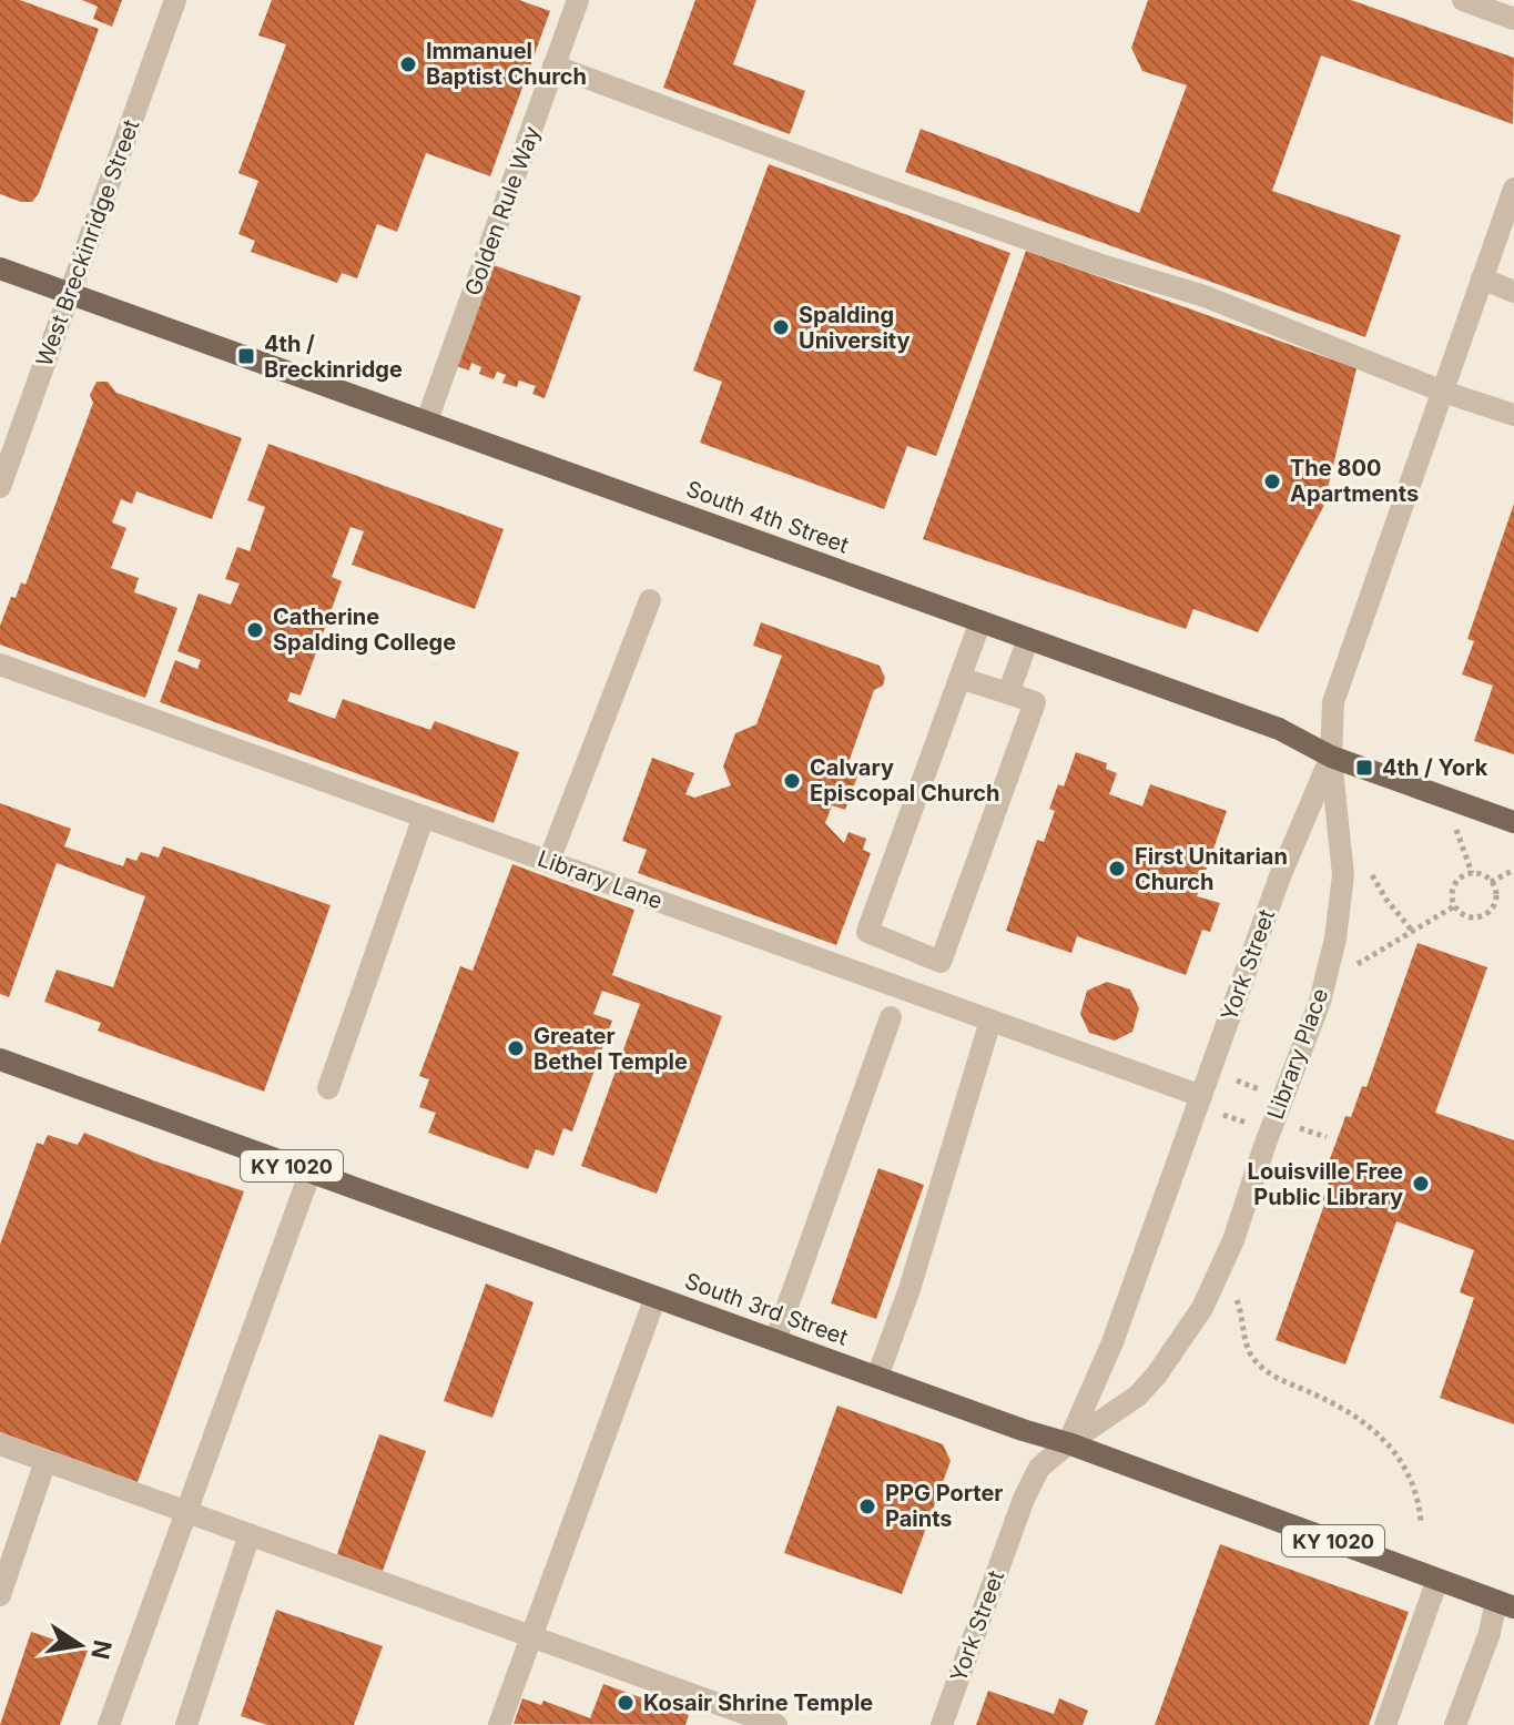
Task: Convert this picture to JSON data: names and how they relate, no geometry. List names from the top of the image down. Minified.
{"streets":{"main road":["South 4th Street","KY 1020","South 3rd Street"],"street":["Golden Rule Way","West Breckinridge Street","Library Lane","York Street","Library Place"]},"crossings":[["Golden Rule Way","South 4th Street"],["West Breckinridge Street","South 4th Street"],["South 4th Street","York Street"],["South 4th Street","Library Place"],["Library Lane","York Street"],["York Street","Library Place"],["York Street","South 3rd Street"],["Library Place","South 3rd Street"]],"places":{"other":["Immanuel Baptist Church","Spalding University","The 800 Apartments","Catherine Spalding College","Calvary Episcopal Church","First Unitarian Church","Greater Bethel Temple","Louisville Free Public Library","PPG Porter Paints","Kosair Shrine Temple"],"transit":["4th / Breckinridge","4th / York"]},"north":"right"}
